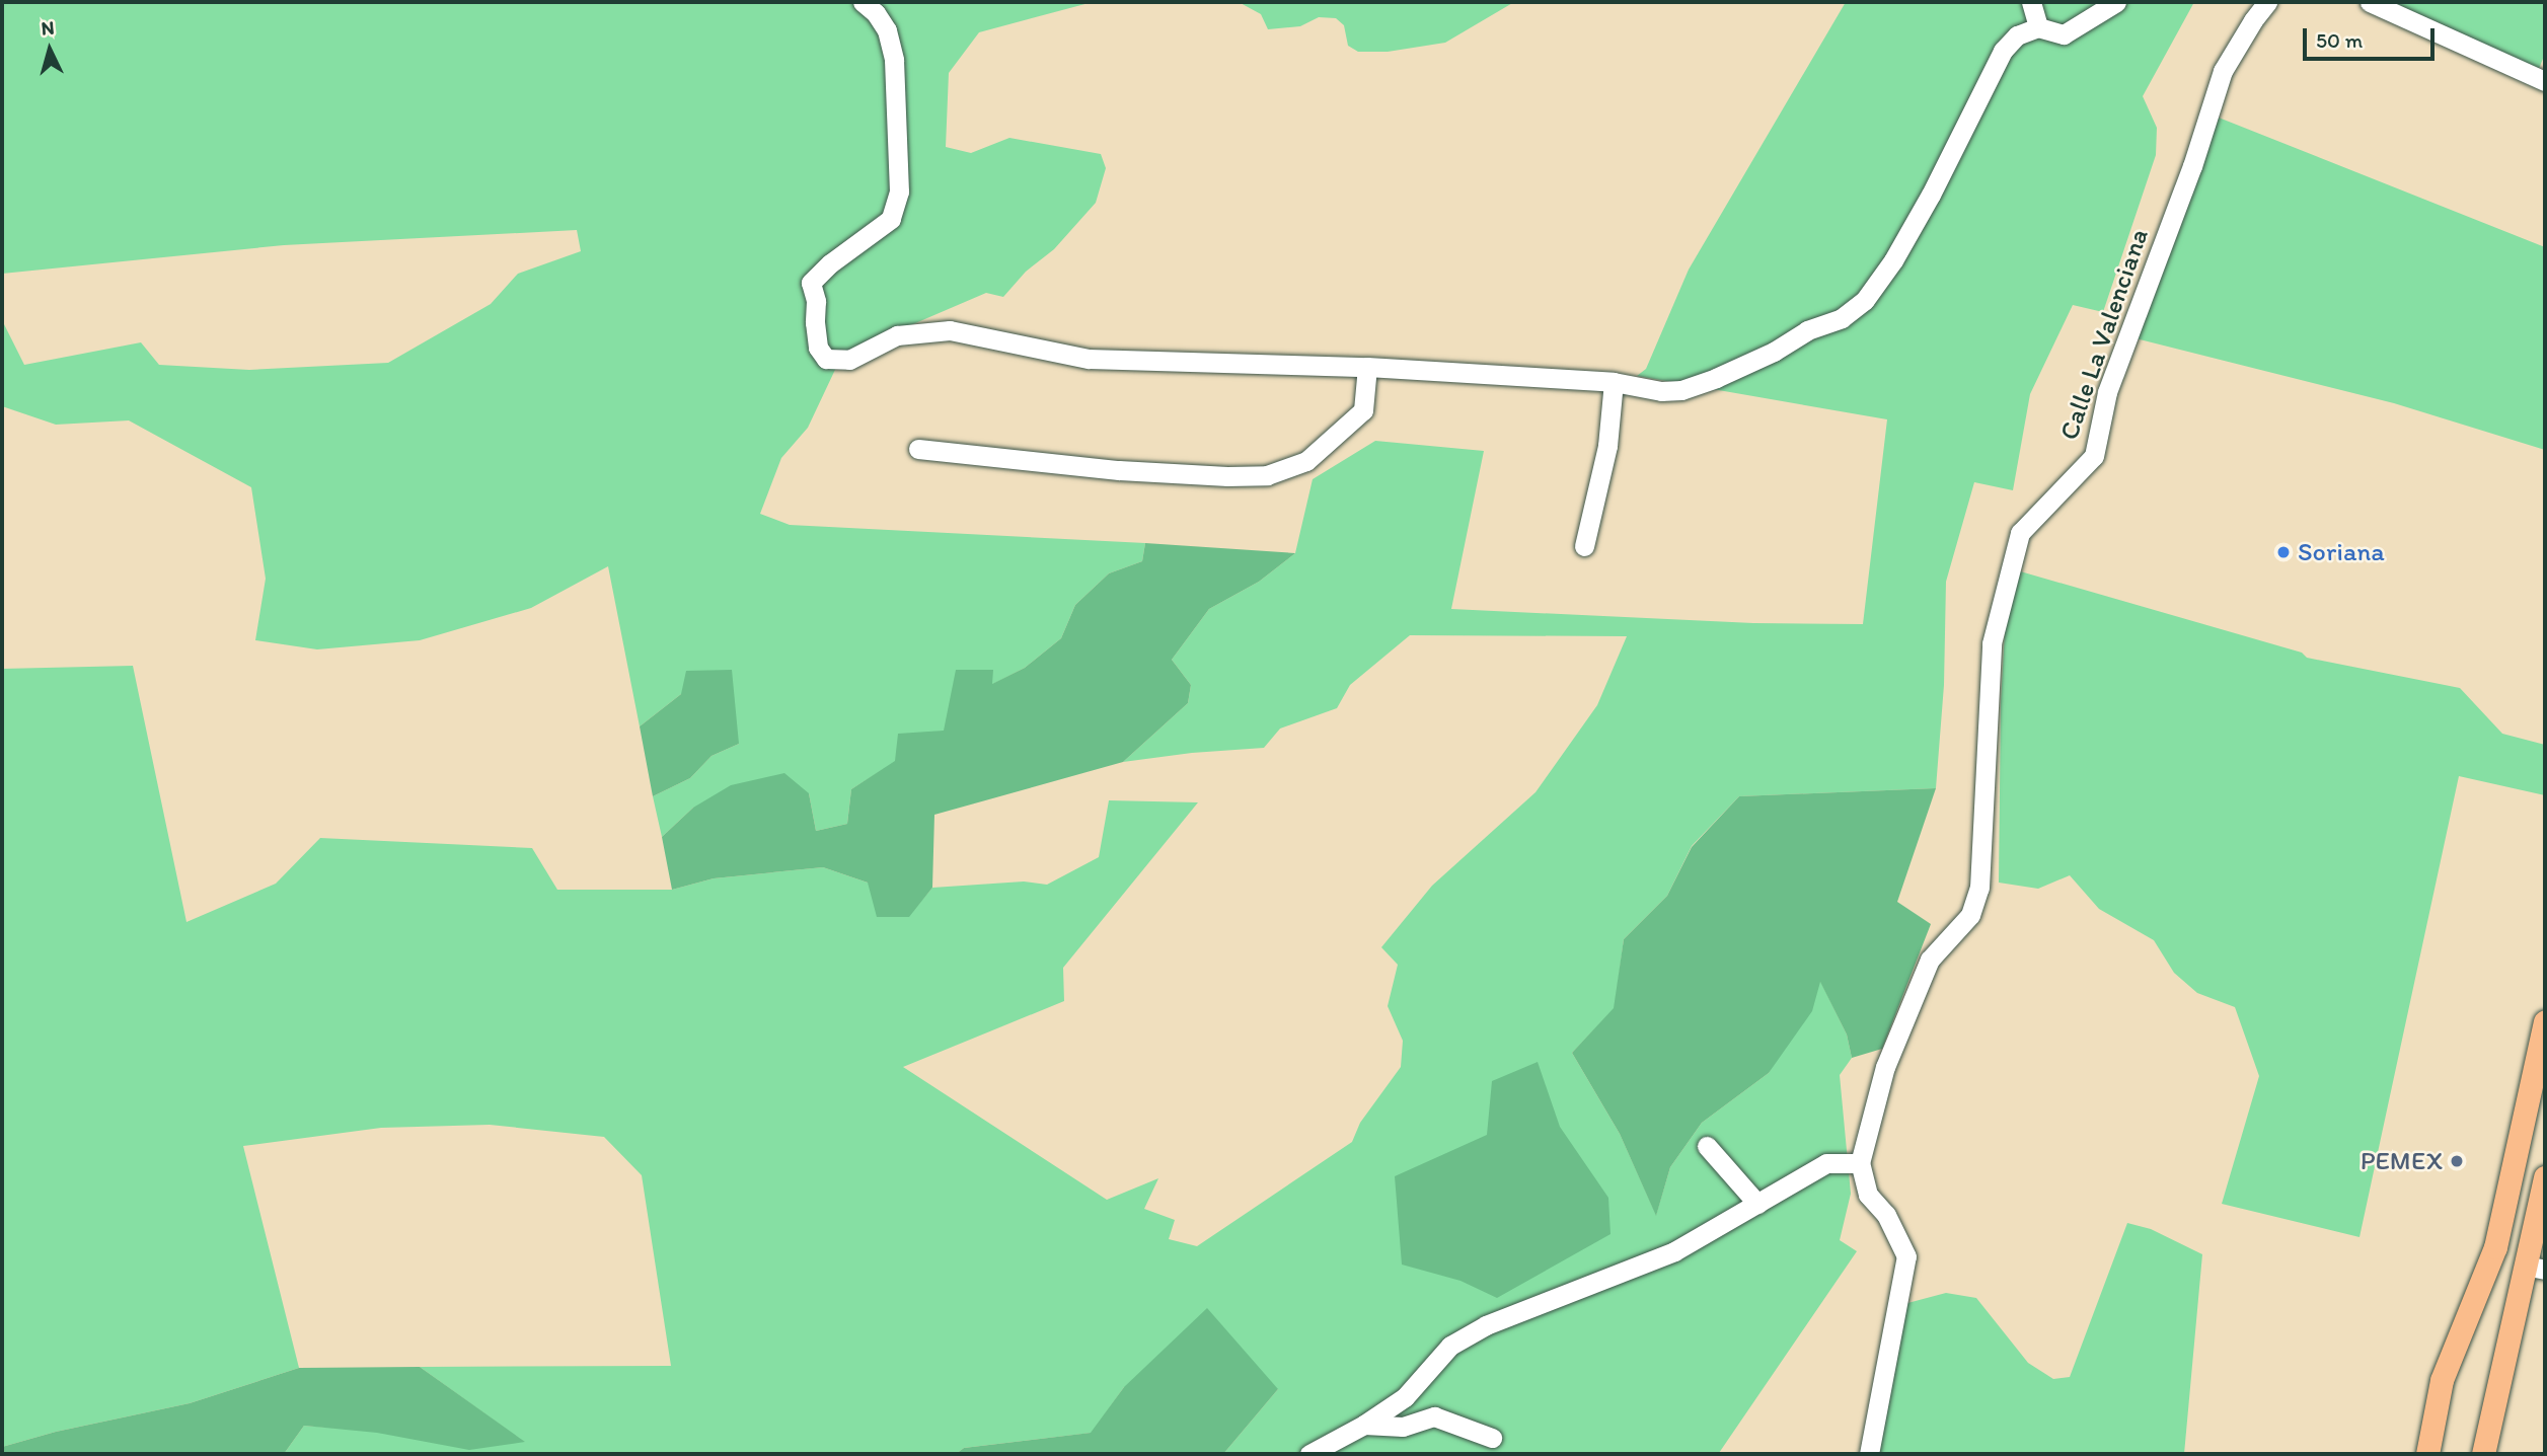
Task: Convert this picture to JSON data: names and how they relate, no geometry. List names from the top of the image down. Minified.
{"streets":{"street":["Calle La Valenciana"]},"places":["Soriana","PEMEX"],"scale_bar":"50 m","north":"top"}
